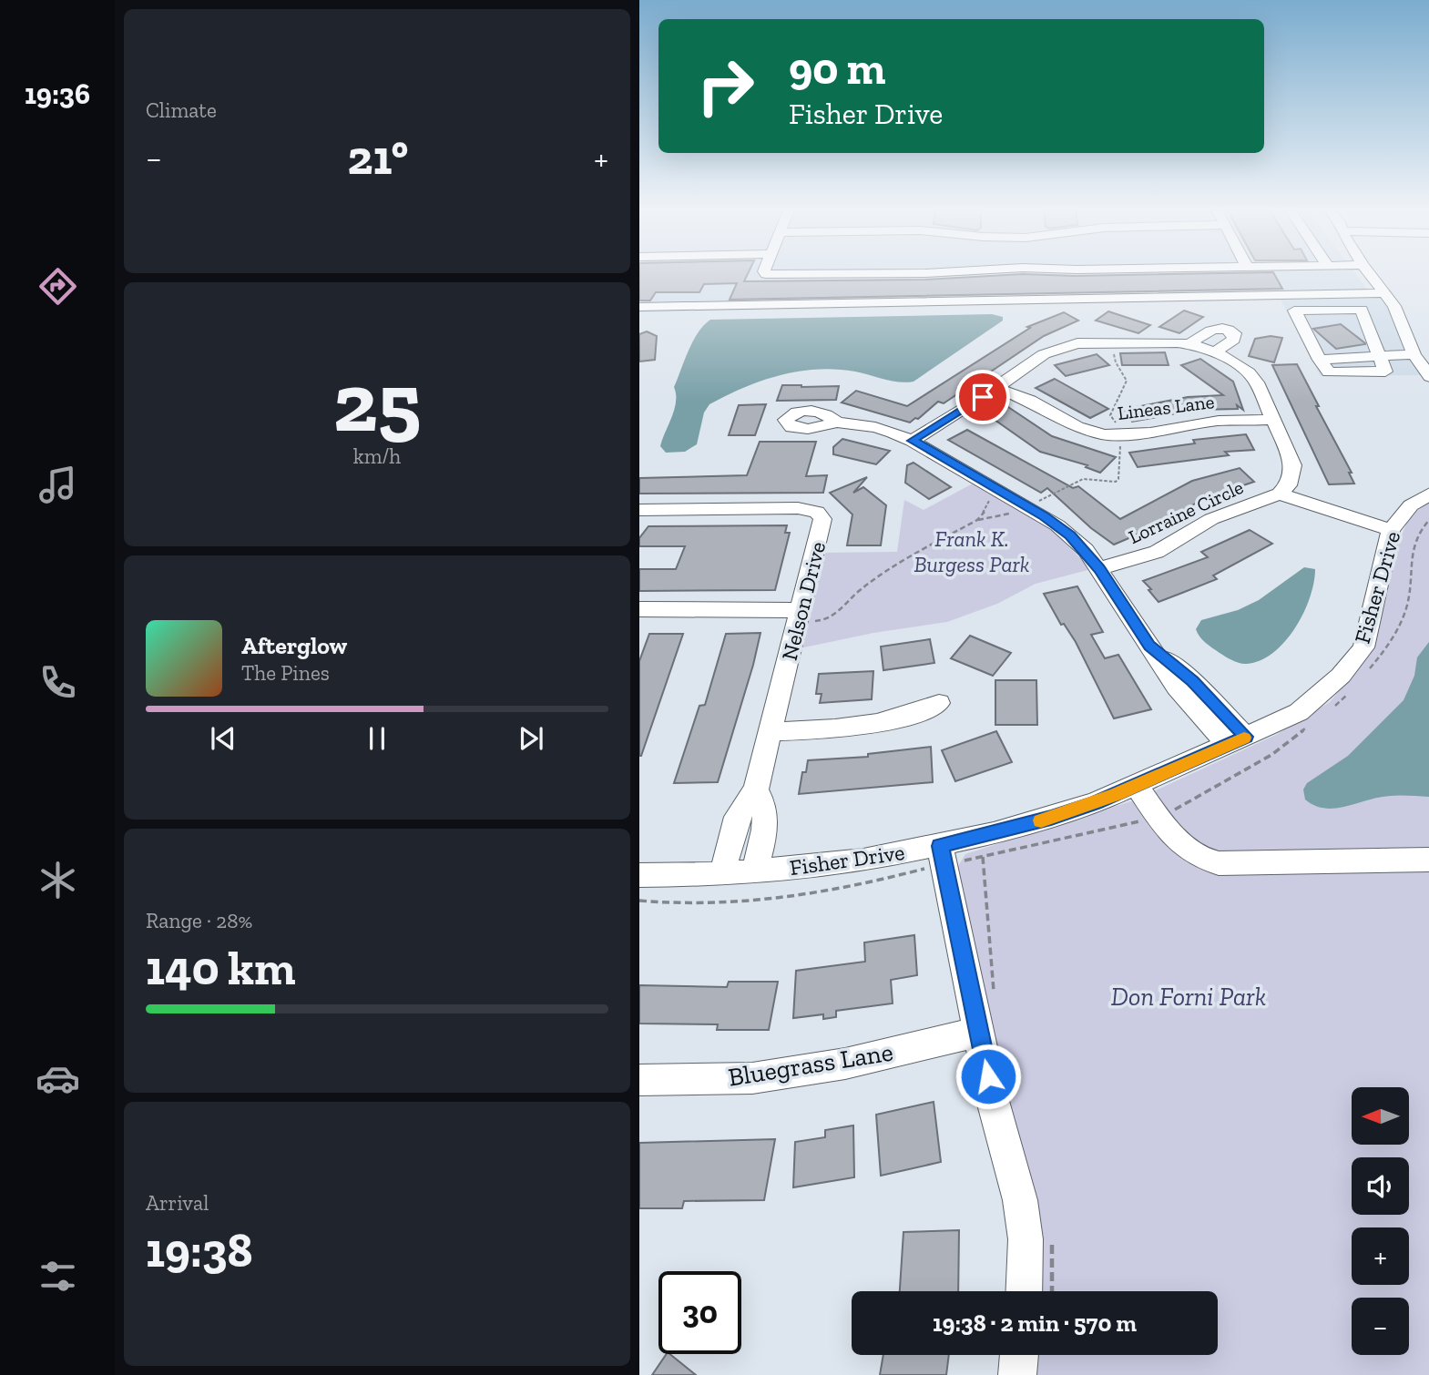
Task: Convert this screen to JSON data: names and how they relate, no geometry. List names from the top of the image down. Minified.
{"streets":{"street":["Lineas Lane","Lorraine Circle","Fisher Drive","Nelson Drive","Bluegrass Lane"]},"crossings":[["Fisher Drive","Nelson Drive"]],"parks":["Frank K. Burgess Park","Don Forni Park"],"north":"left","page":{"tabs":"19:36","tile":["Climate",["25","km/h"],["Range · 28%","140 km"],["Arrival","19:38"]],"turn":["90 m","Fisher Drive"],"heat":["−","21°","+"],"song":["Afterglow","The Pines"],"map_buttons":["+","−"],"limit":"30","trip":"19:38 · 2 min · 570 m"}}
